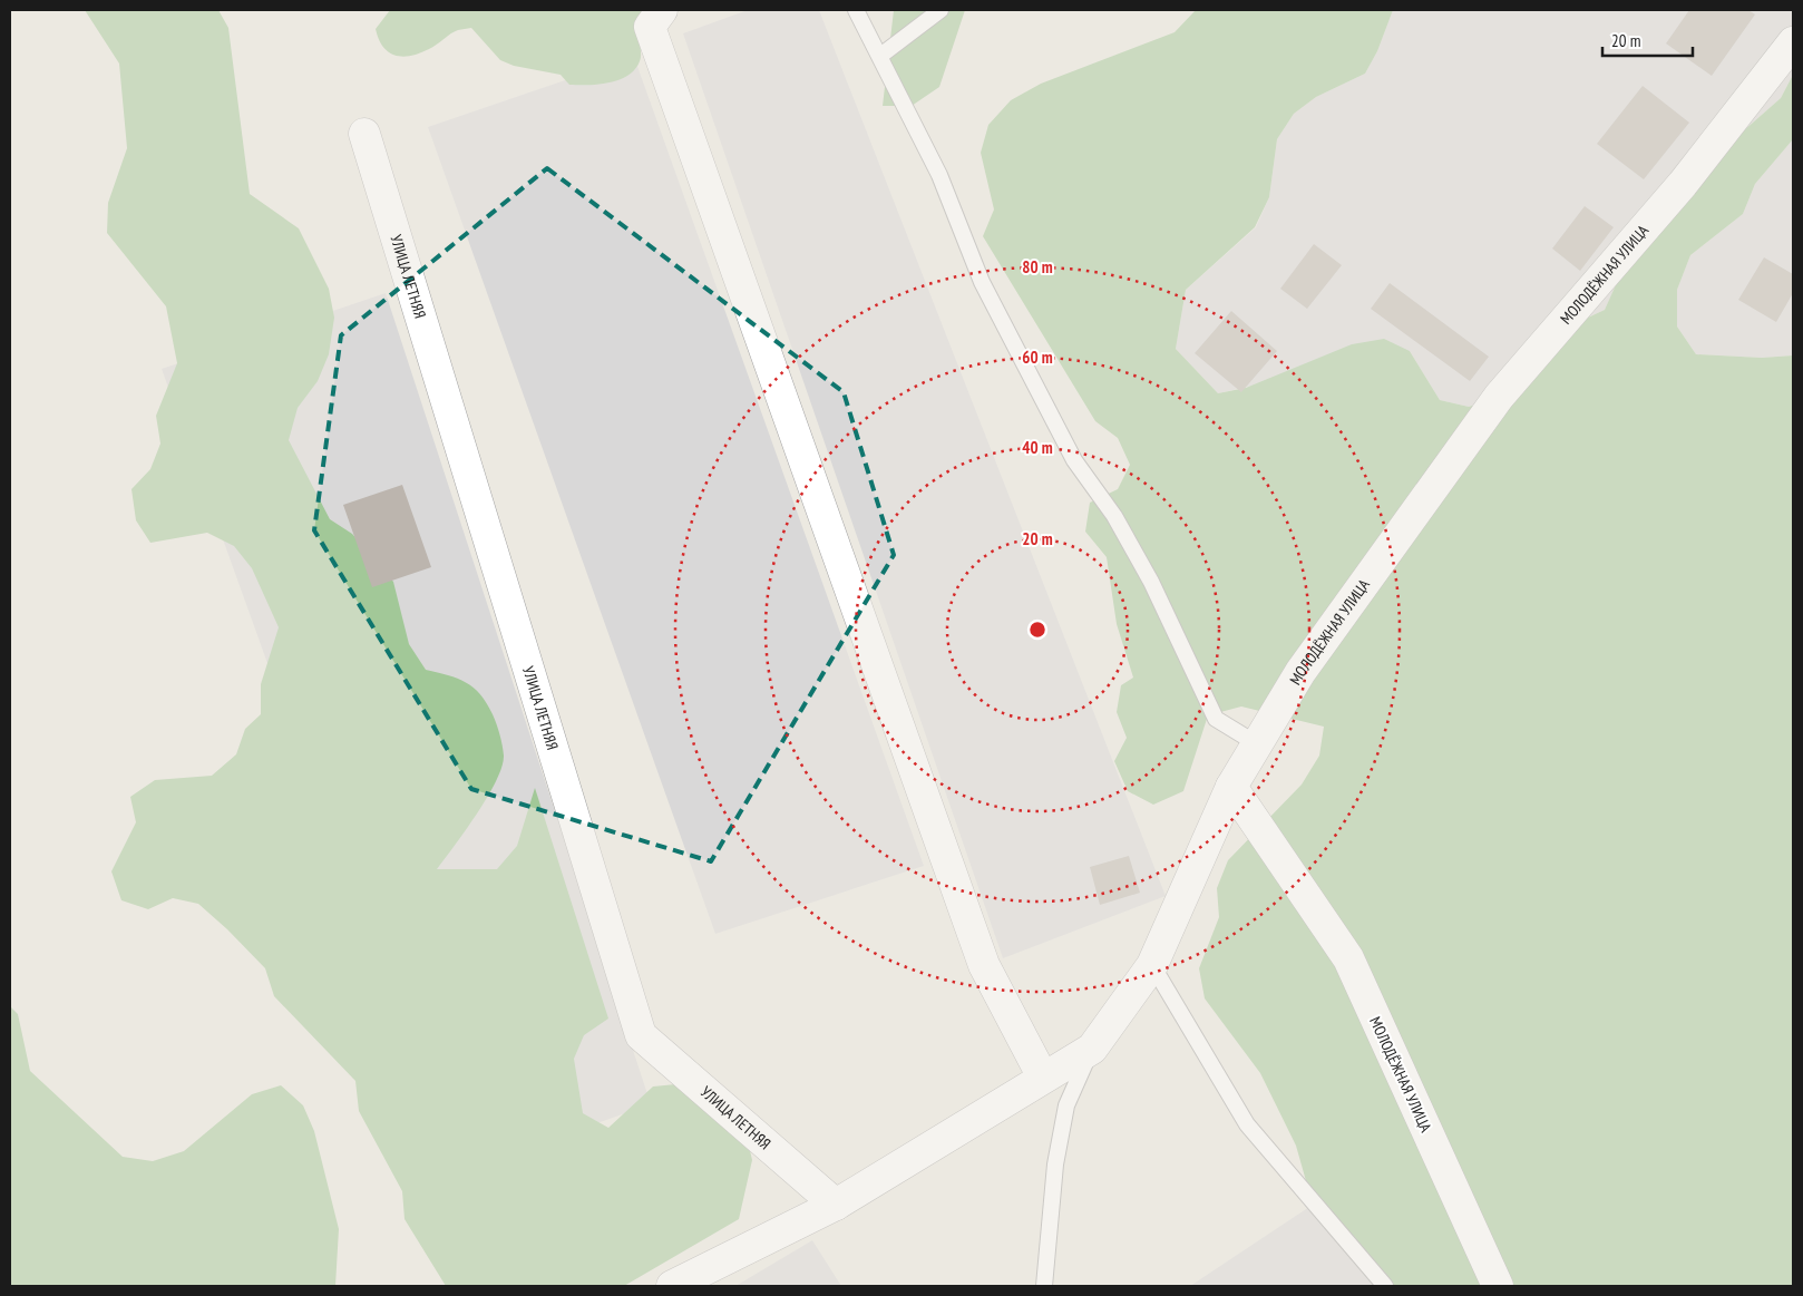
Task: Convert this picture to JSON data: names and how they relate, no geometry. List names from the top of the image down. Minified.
{"streets":{"street":["МОЛОДЁЖНАЯ УЛИЦА","УЛИЦА ЛЕТНЯЯ"]},"scale_bar":"20 m","rings":["80 m","60 m","40 m","20 m"]}
